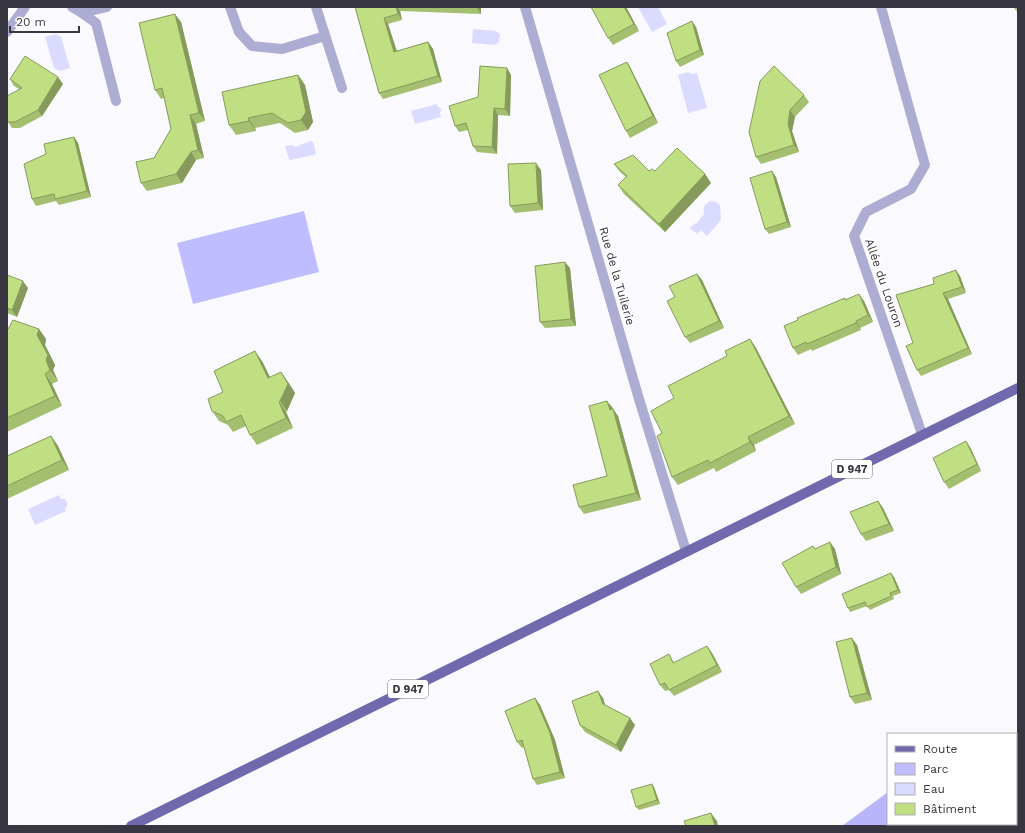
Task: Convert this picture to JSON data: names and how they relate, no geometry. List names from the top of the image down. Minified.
{"streets":{"main road":["D 947"],"street":["Rue de la Tuilerie","Allée du Louron"]},"crossings":[["Rue de la Tuilerie","D 947"],["Allée du Louron","D 947"]],"legend":["Route","Parc","Eau","Bâtiment"],"scale_bar":"20 m"}
